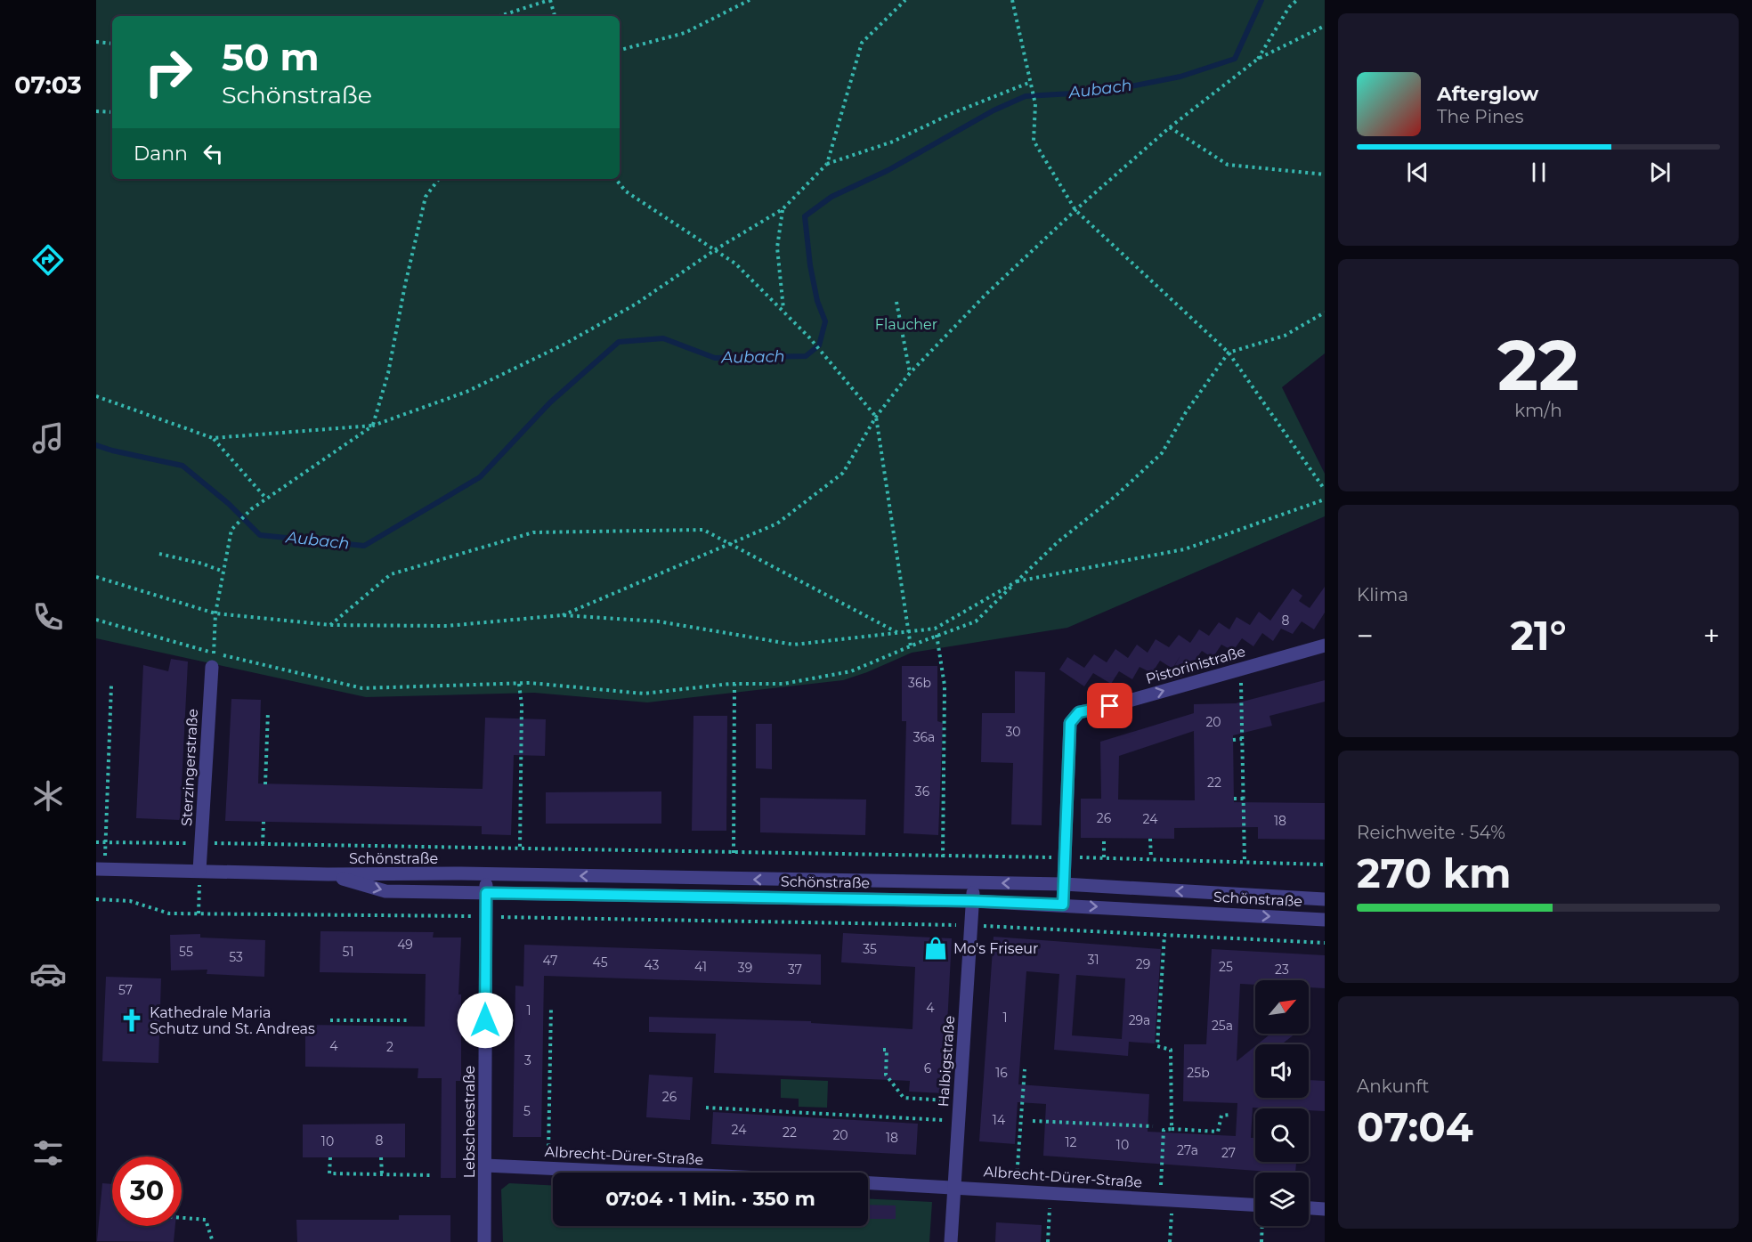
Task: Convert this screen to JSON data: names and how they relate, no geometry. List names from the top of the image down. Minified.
{"streets":{"street":["Pistorinistraße","Sterzingerstraße","Schönstraße","Halbigstraße","Lebscheestraße","Albrecht-Dürer-Straße"]},"crossings":[["Pistorinistraße","Schönstraße"],["Sterzingerstraße","Schönstraße"],["Schönstraße","Halbigstraße"],["Schönstraße","Lebscheestraße"],["Halbigstraße","Albrecht-Dürer-Straße"],["Lebscheestraße","Albrecht-Dürer-Straße"]],"one_way":["Pistorinistraße"],"water":["Aubach"],"parks":["Flaucher"],"places":{"shop":["Mo's Friseur"],"church":["Kathedrale Maria Schutz und St. Andreas"]},"house_numbers":["8","36b","20","30","36a","22","36","26","24","18","49","35","55","51","53","31","47","45","29","43","41","25","39","37","23","57","4","1","1","29a","25a","4","2","3","6","16","25b","26","5","14","24","22","20","18","8","10","12","10","27a","27"],"north":"top right","page":{"tabs":"07:03","turn":["50 m","Schönstraße"],"song":["Afterglow","The Pines"],"then":"Dann","tile":[["22","km/h"],"Klima",["Reichweite · 54%","270 km"],["Ankunft","07:04"]],"heat":["−","21°","+"],"limit":"30","trip":"07:04 · 1 Min. · 350 m"}}
